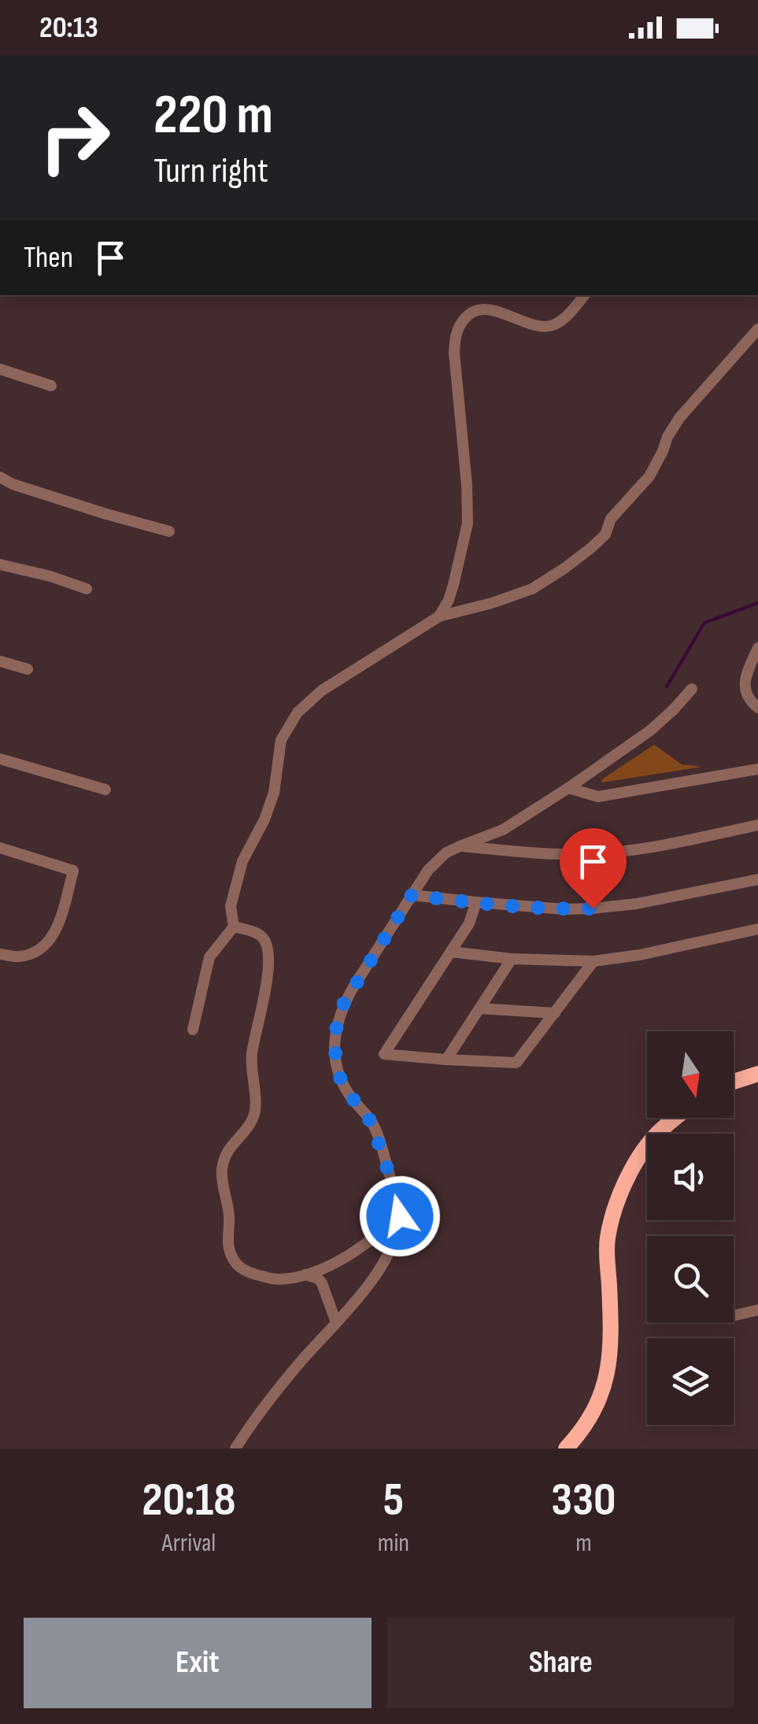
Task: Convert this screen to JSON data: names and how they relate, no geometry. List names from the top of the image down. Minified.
{"north":"bottom","page":{"status":"20:13","turn":["220 m","Turn right"],"then":"Then","eta":["20:18","Arrival","5","min","330","m"],"buttons":["Exit","Share"]}}
